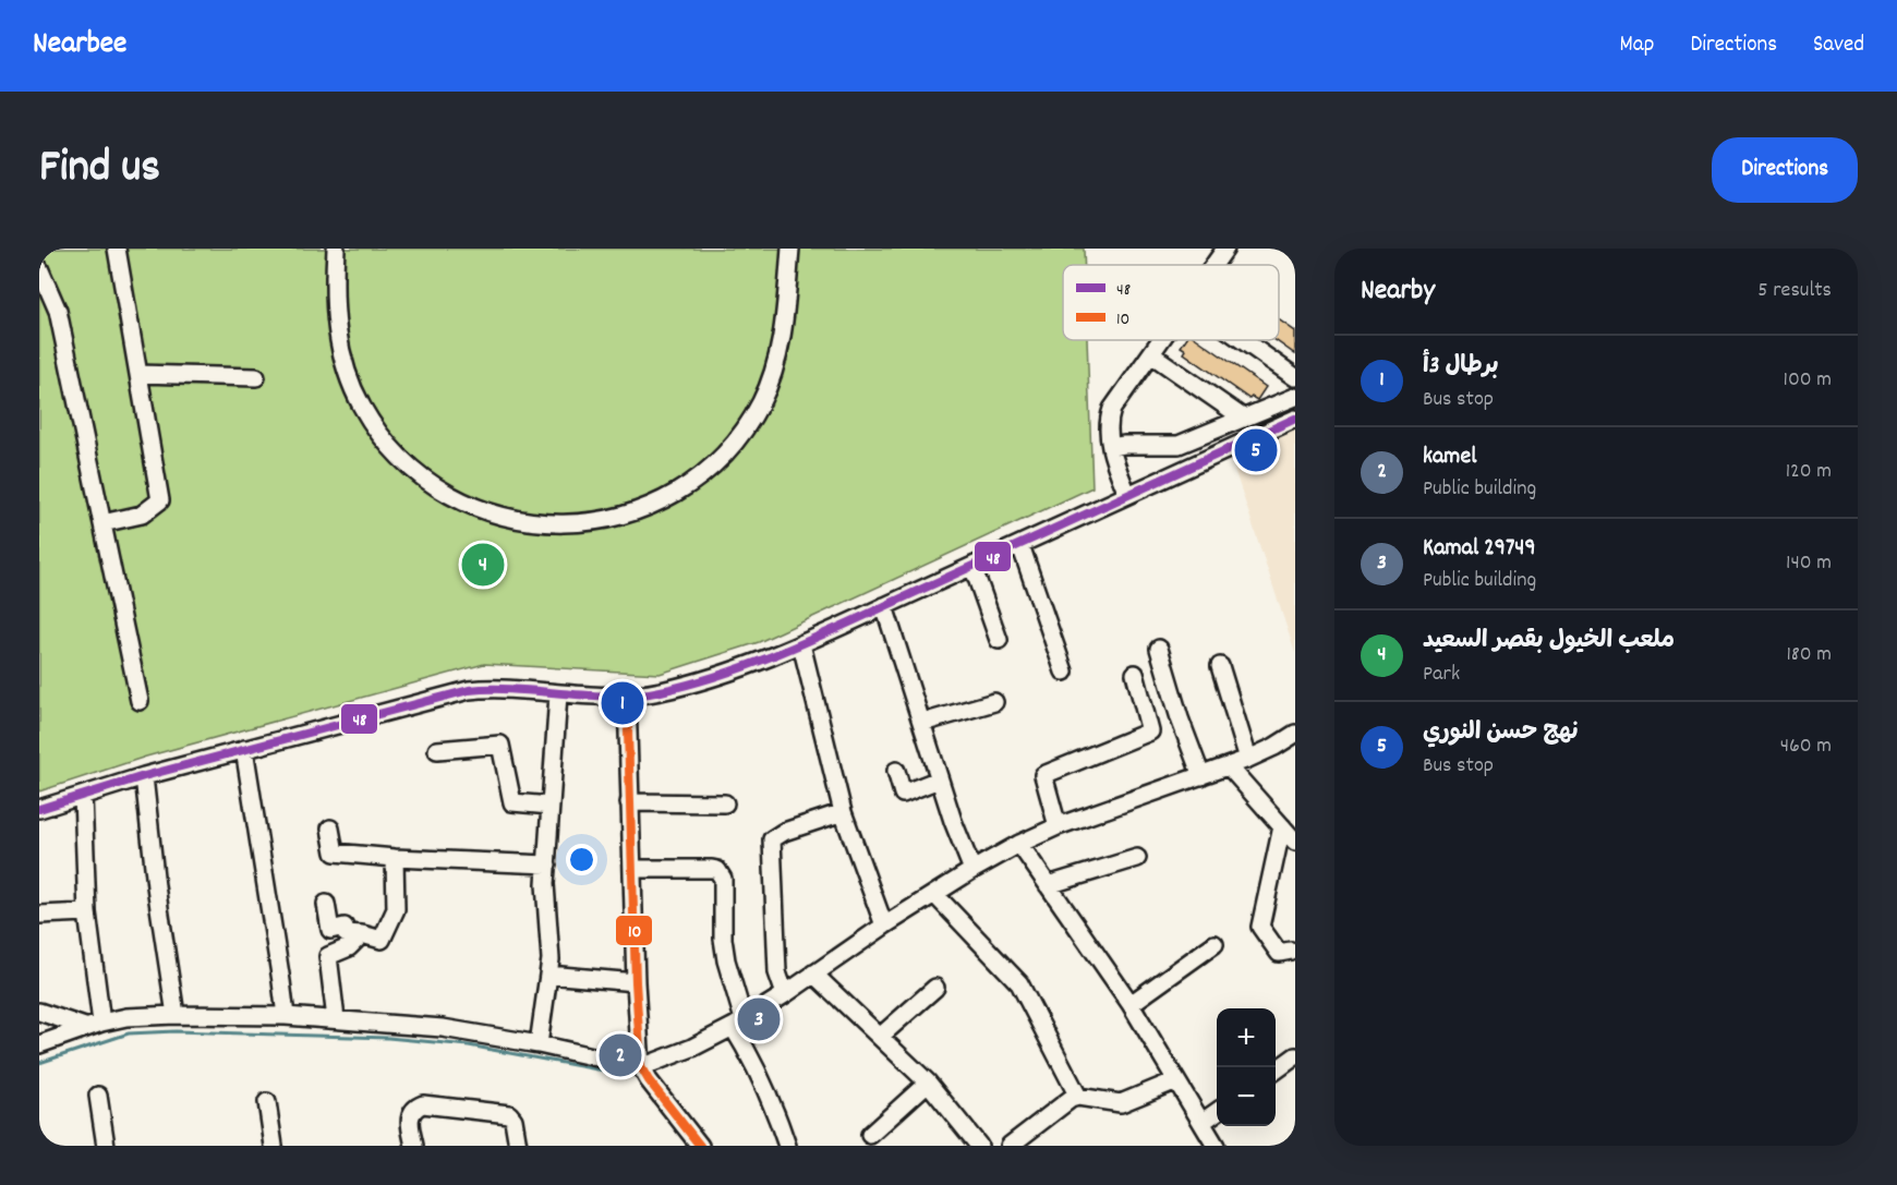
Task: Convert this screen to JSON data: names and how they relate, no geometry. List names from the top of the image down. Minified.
{"lines":["transit line 48","transit line 10"],"legend":["48","10"],"page":{"header":"Nearbee","nav":["Map","Directions","Saved"],"title":"Find us","buttons":"Directions","heading":["Nearby","5 results"],"list":[{"mark":"1","name":"برطال 3أ","note":"Bus stop","value":"100 m"},{"mark":"2","name":"kamel","note":"Public building","value":"120 m"},{"mark":"3","name":"Kamal 29749","note":"Public building","value":"140 m"},{"mark":"4","name":"ملعب الخيول بقصر السعيد","note":"Park","value":"180 m"},{"mark":"5","name":"نهج حسن النوري","note":"Bus stop","value":"460 m"}],"pins":["5","4","1","3","2"],"map_buttons":["+","−"]}}
